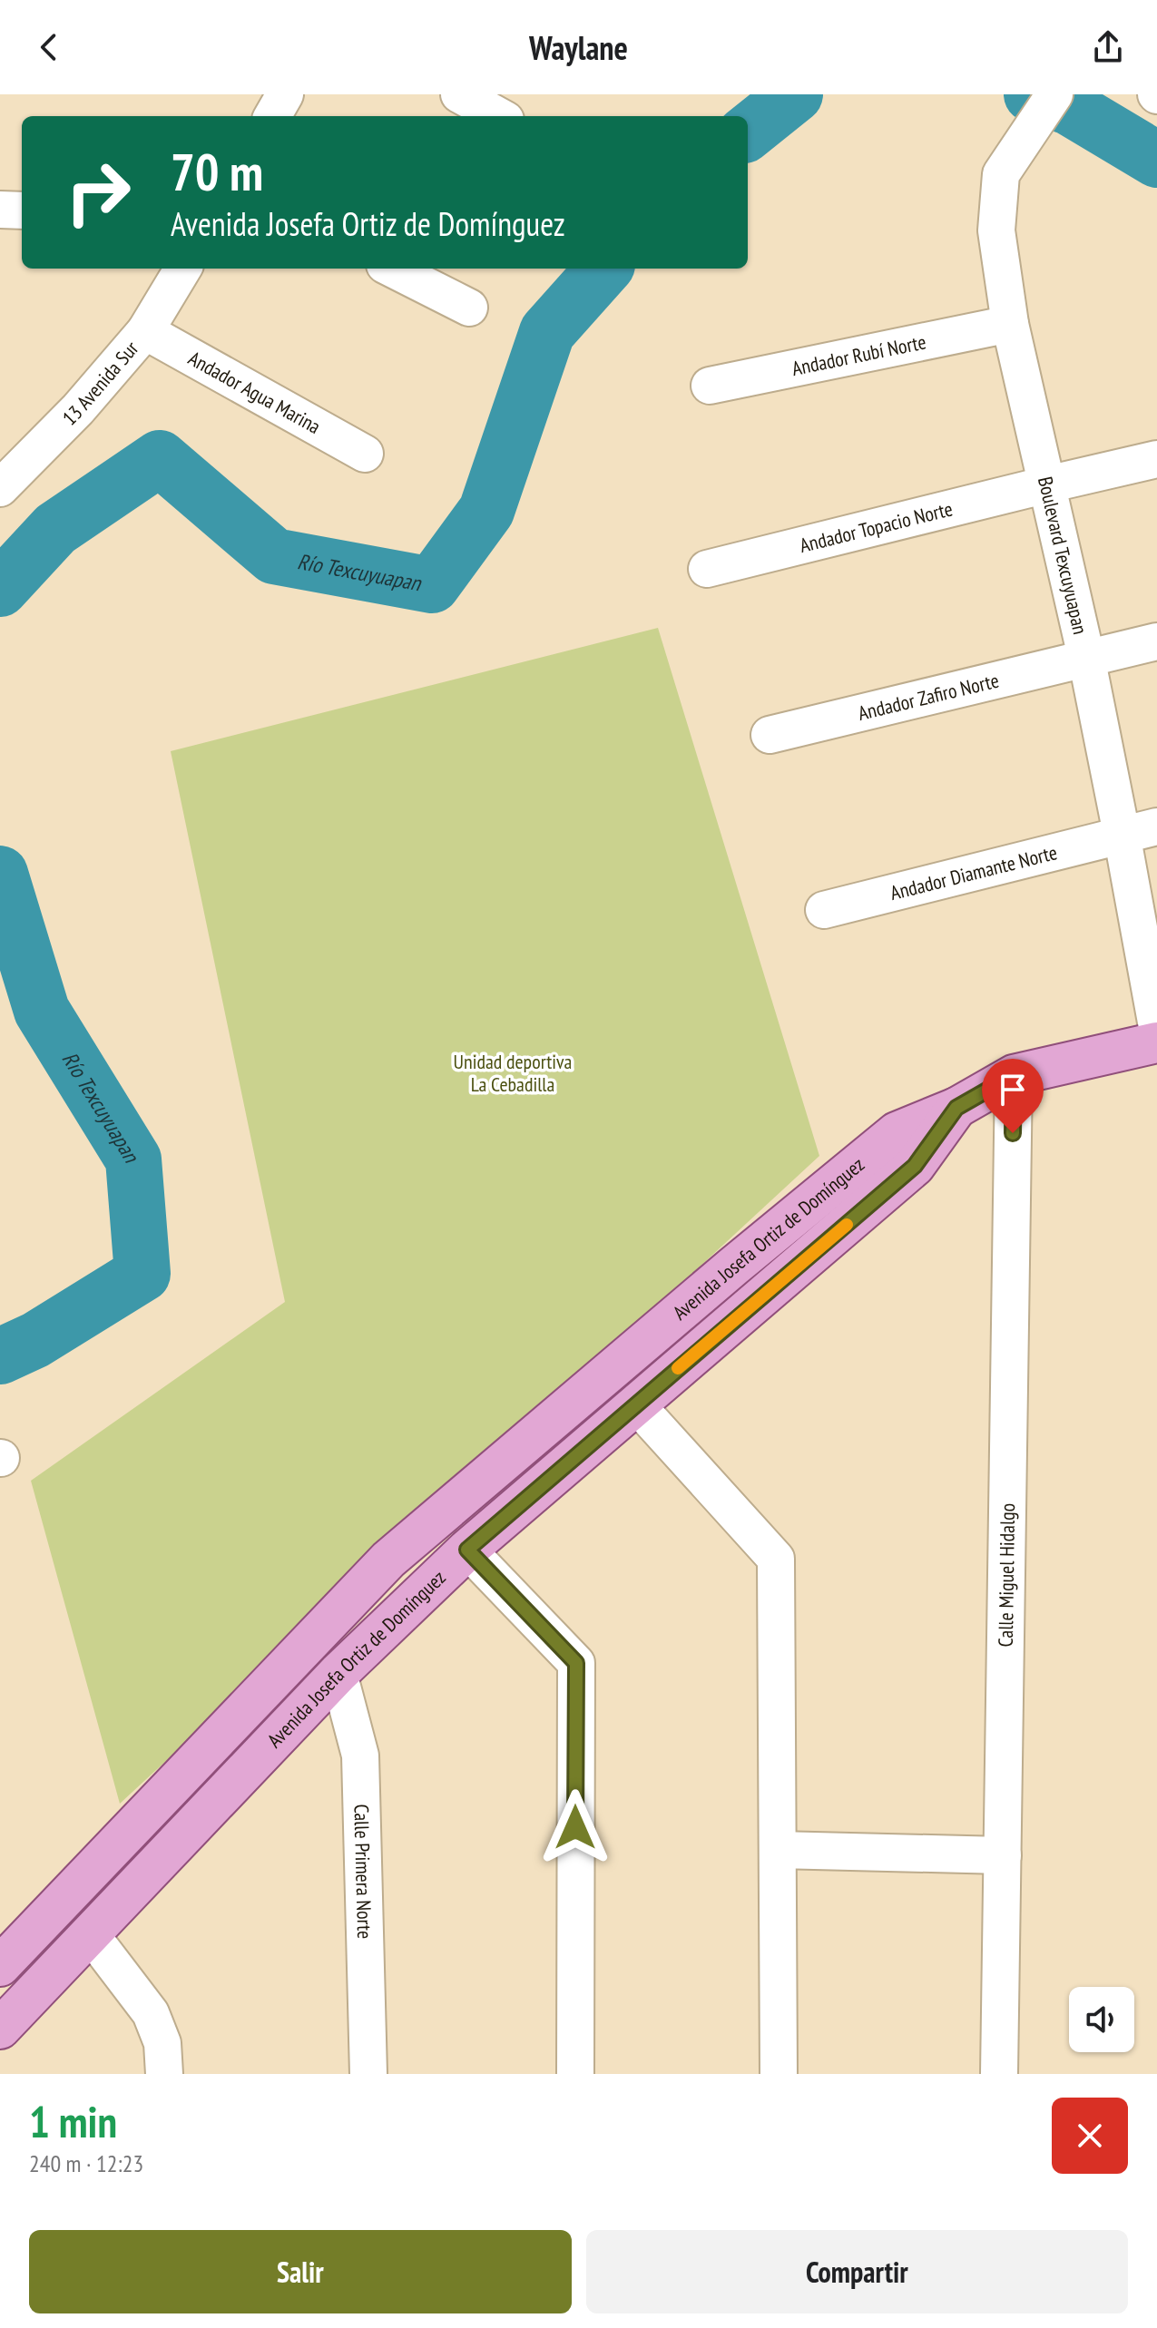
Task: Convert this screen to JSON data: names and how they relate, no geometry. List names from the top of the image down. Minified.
{"streets":{"main road":["Avenida Josefa Ortiz de Domínguez"],"street":["Andador Rubí Norte","13 Avenida Sur","Andador Agua Marina","Andador Topacio Norte","Boulevard Texcuyuapan","Andador Zafiro Norte","Andador Diamante Norte","Calle Miguel Hidalgo","Calle Primera Norte"]},"crossings":[["Andador Rubí Norte","Boulevard Texcuyuapan"],["13 Avenida Sur","Andador Agua Marina"],["Andador Topacio Norte","Boulevard Texcuyuapan"],["Boulevard Texcuyuapan","Andador Zafiro Norte"],["Boulevard Texcuyuapan","Andador Diamante Norte"],["Avenida Josefa Ortiz de Domínguez","Calle Miguel Hidalgo"],["Avenida Josefa Ortiz de Domínguez","Calle Primera Norte"]],"water":["Río Texcuyuapan"],"parks":["Unidad deportiva La Cebadilla"],"page":{"header":"Waylane","turn":["70 m","Avenida Josefa Ortiz de Domínguez"],"heading":["1 min","240 m · 12:23"],"buttons":["Salir","Compartir"]}}
